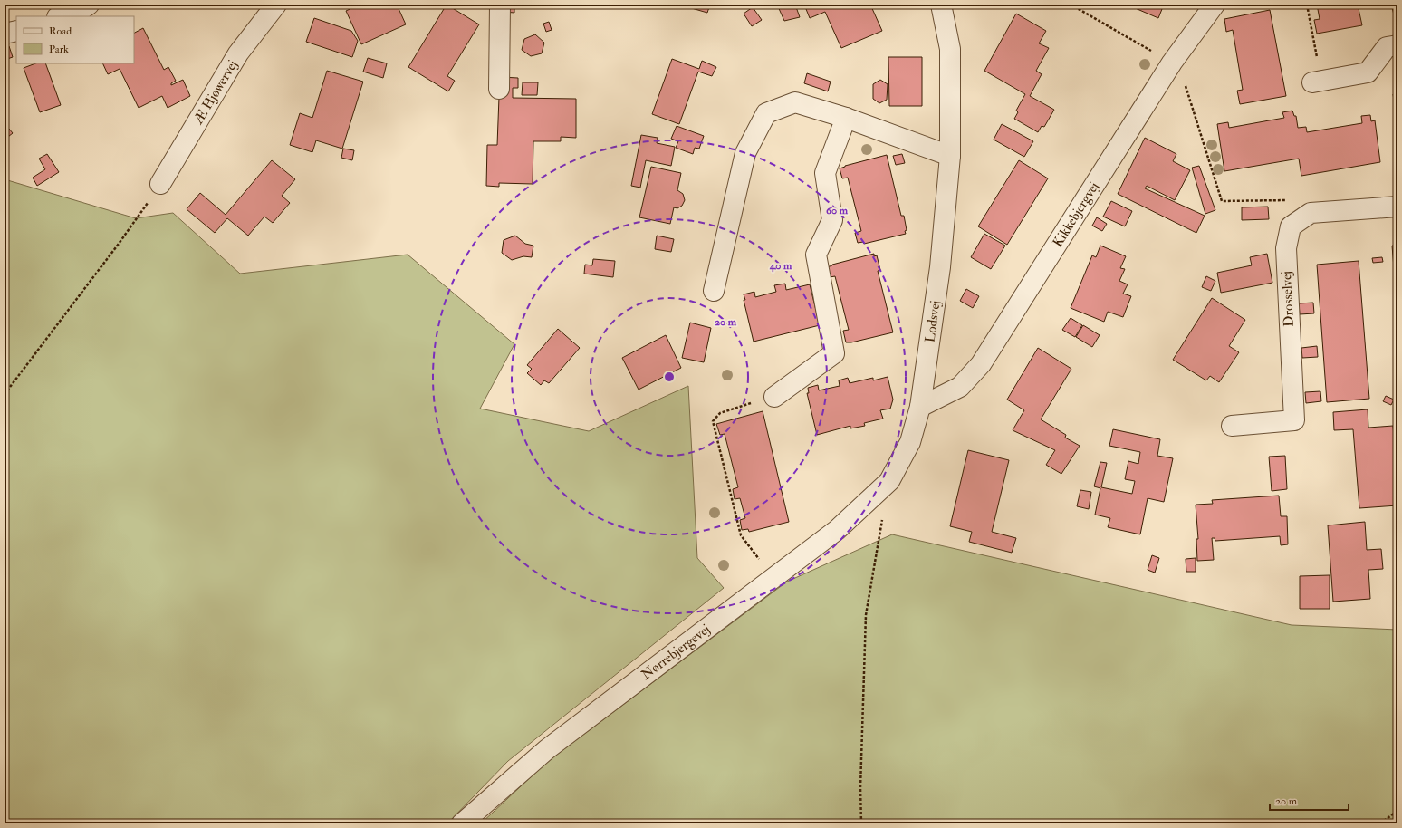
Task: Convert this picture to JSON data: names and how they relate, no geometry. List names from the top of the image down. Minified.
{"streets":{"street":["Æ Hjøwervej","Kikkebjergvej","Drosselvej","Lodsvej","Nørrebjergevej"]},"crossings":[["Kikkebjergvej","Lodsvej"],["Lodsvej","Nørrebjergevej"]],"legend":["Road","Park"],"scale_bar":"20 m","rings":["60 m","40 m","20 m"]}
